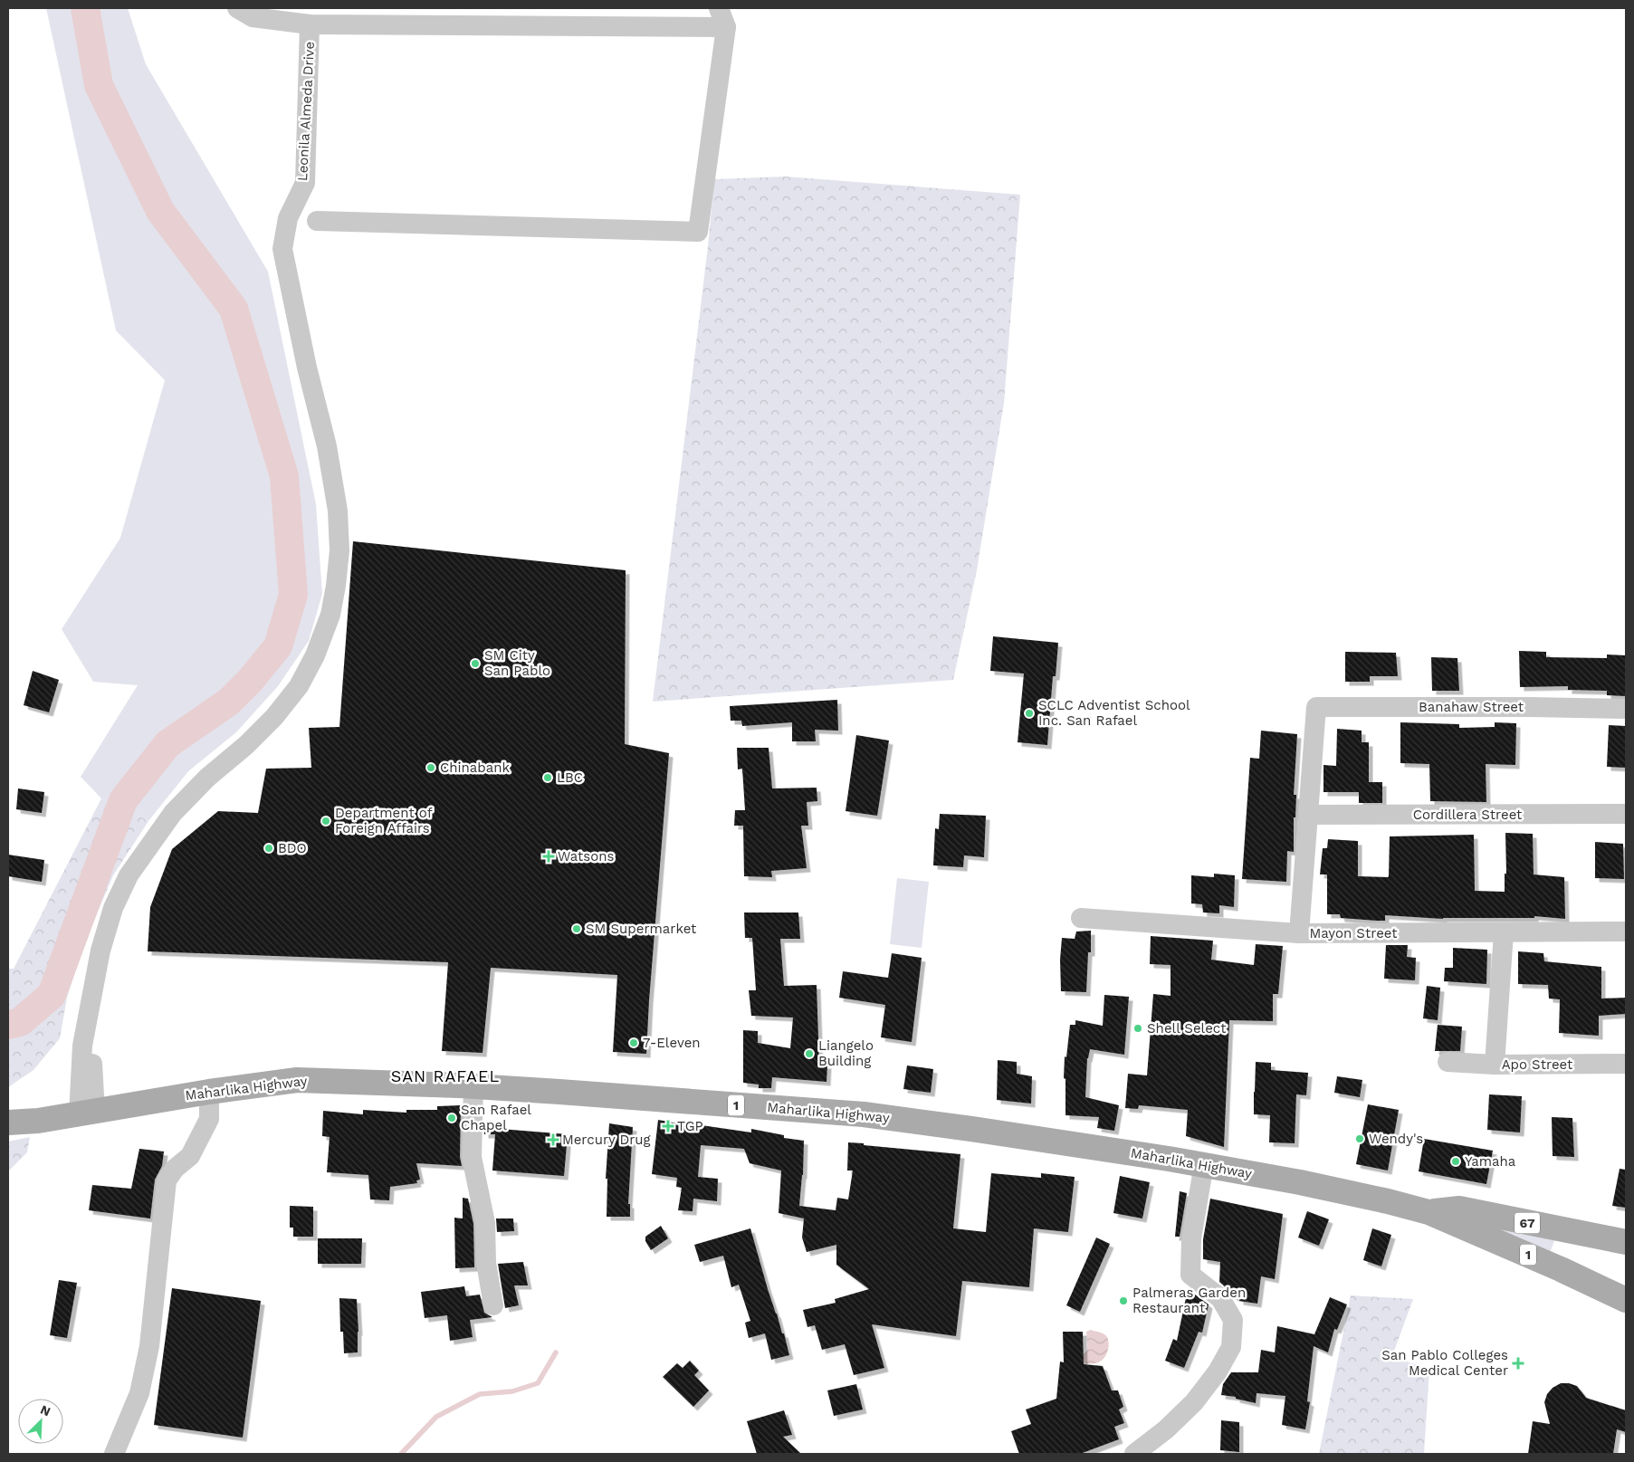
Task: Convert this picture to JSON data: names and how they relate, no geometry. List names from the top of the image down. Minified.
{"streets":{"main road":["Maharlika Highway","1","67"],"street":["Leonila Almeda Drive","Banahaw Street","Cordillera Street","Mayon Street","Apo Street"]},"crossings":[["Leonila Almeda Drive","Maharlika Highway"],["Banahaw Street","Cordillera Street"],["Maharlika Highway","67"]],"districts":["SAN RAFAEL"],"places":{"other":["SM City San Pablo","SCLC Adventist School Inc. San Rafael","Chinabank","LBC","Department of Foreign Affairs","BDO","SM Supermarket","Shell Select","7-Eleven","Liangelo Building","San Rafael Chapel","Wendy's","Yamaha","Palmeras Garden Restaurant"],"health":["Watsons","TGP","Mercury Drug","San Pablo Colleges Medical Center"]},"north":"top right"}
